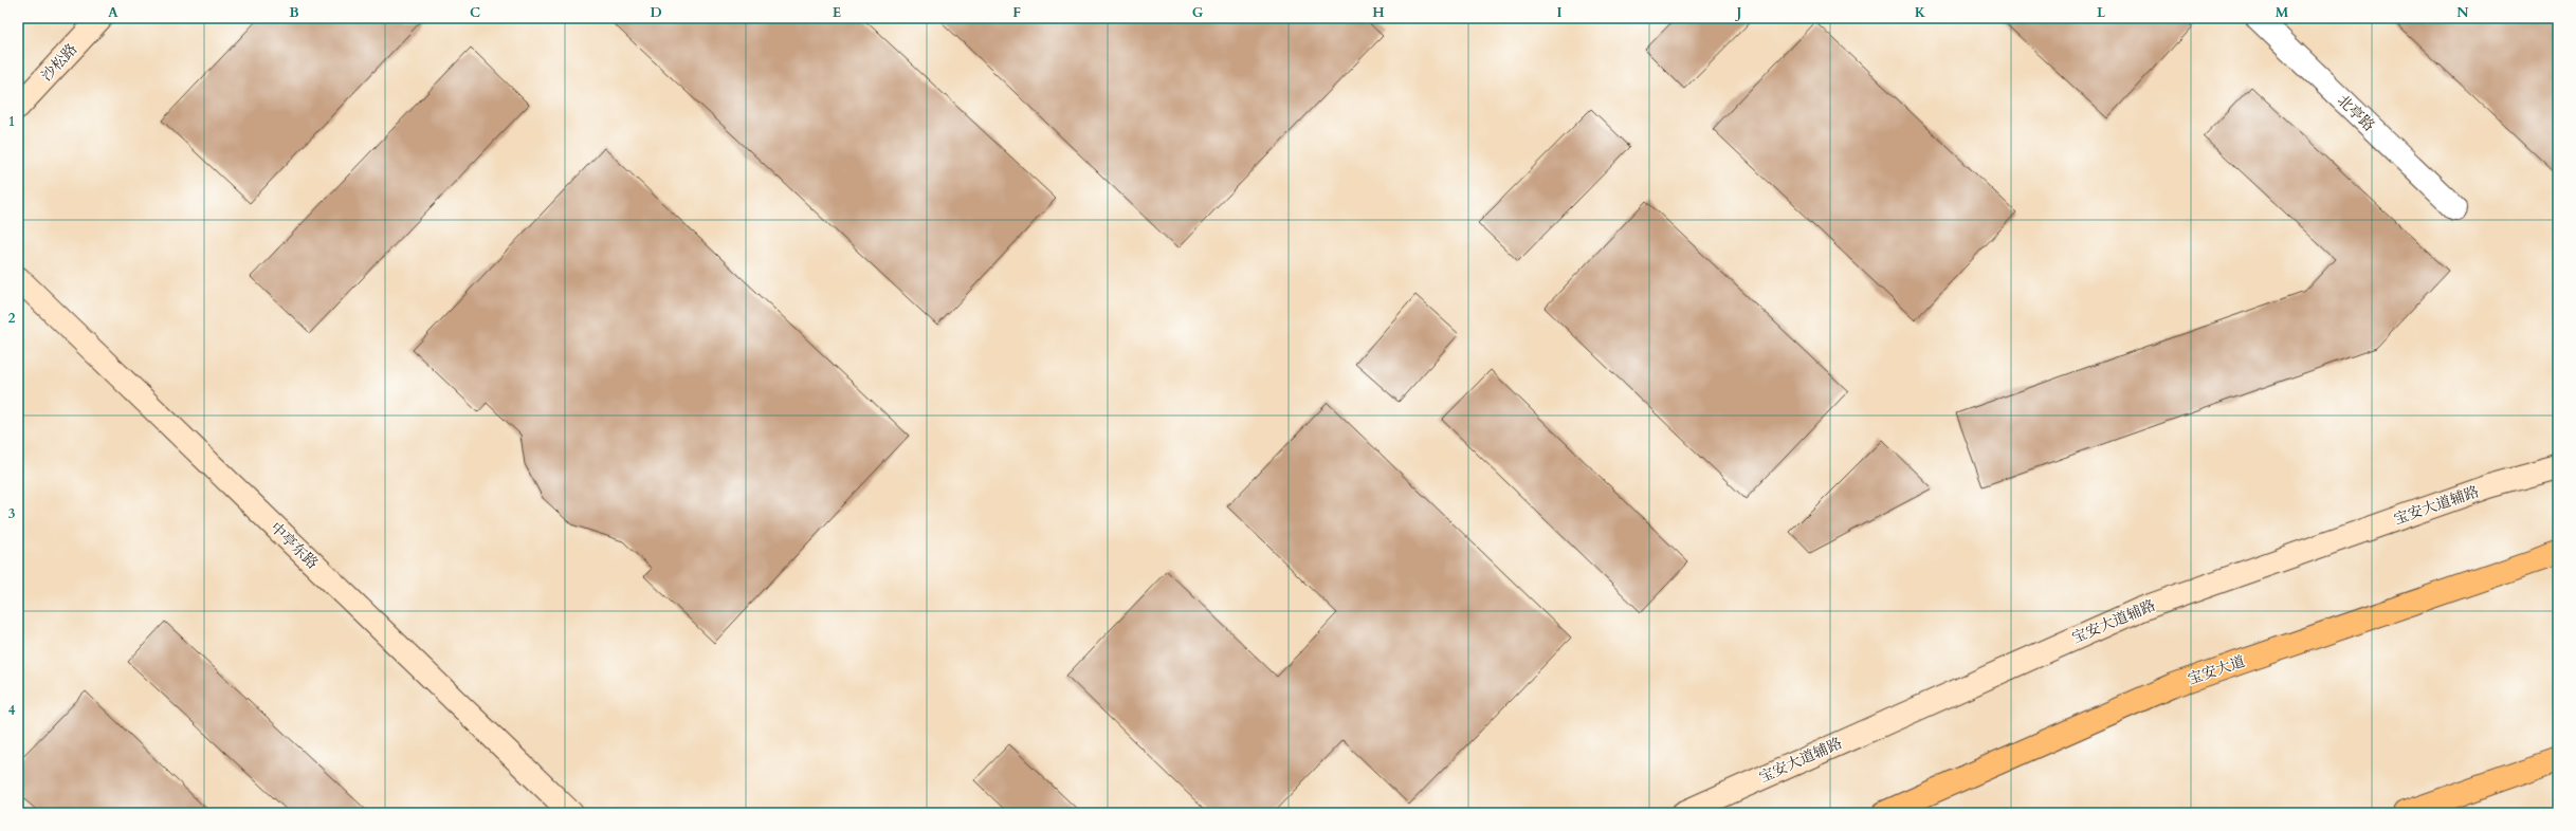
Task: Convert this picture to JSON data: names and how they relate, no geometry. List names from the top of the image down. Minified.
{"streets":{"main road":["沙松路","宝安大道辅路","中亭东路","宝安大道"],"street":["北亭路"]},"grid":{"columns":["A","B","C","D","E","F","G","H","I","J","K","L","M","N"],"rows":["1","2","3","4"]}}
